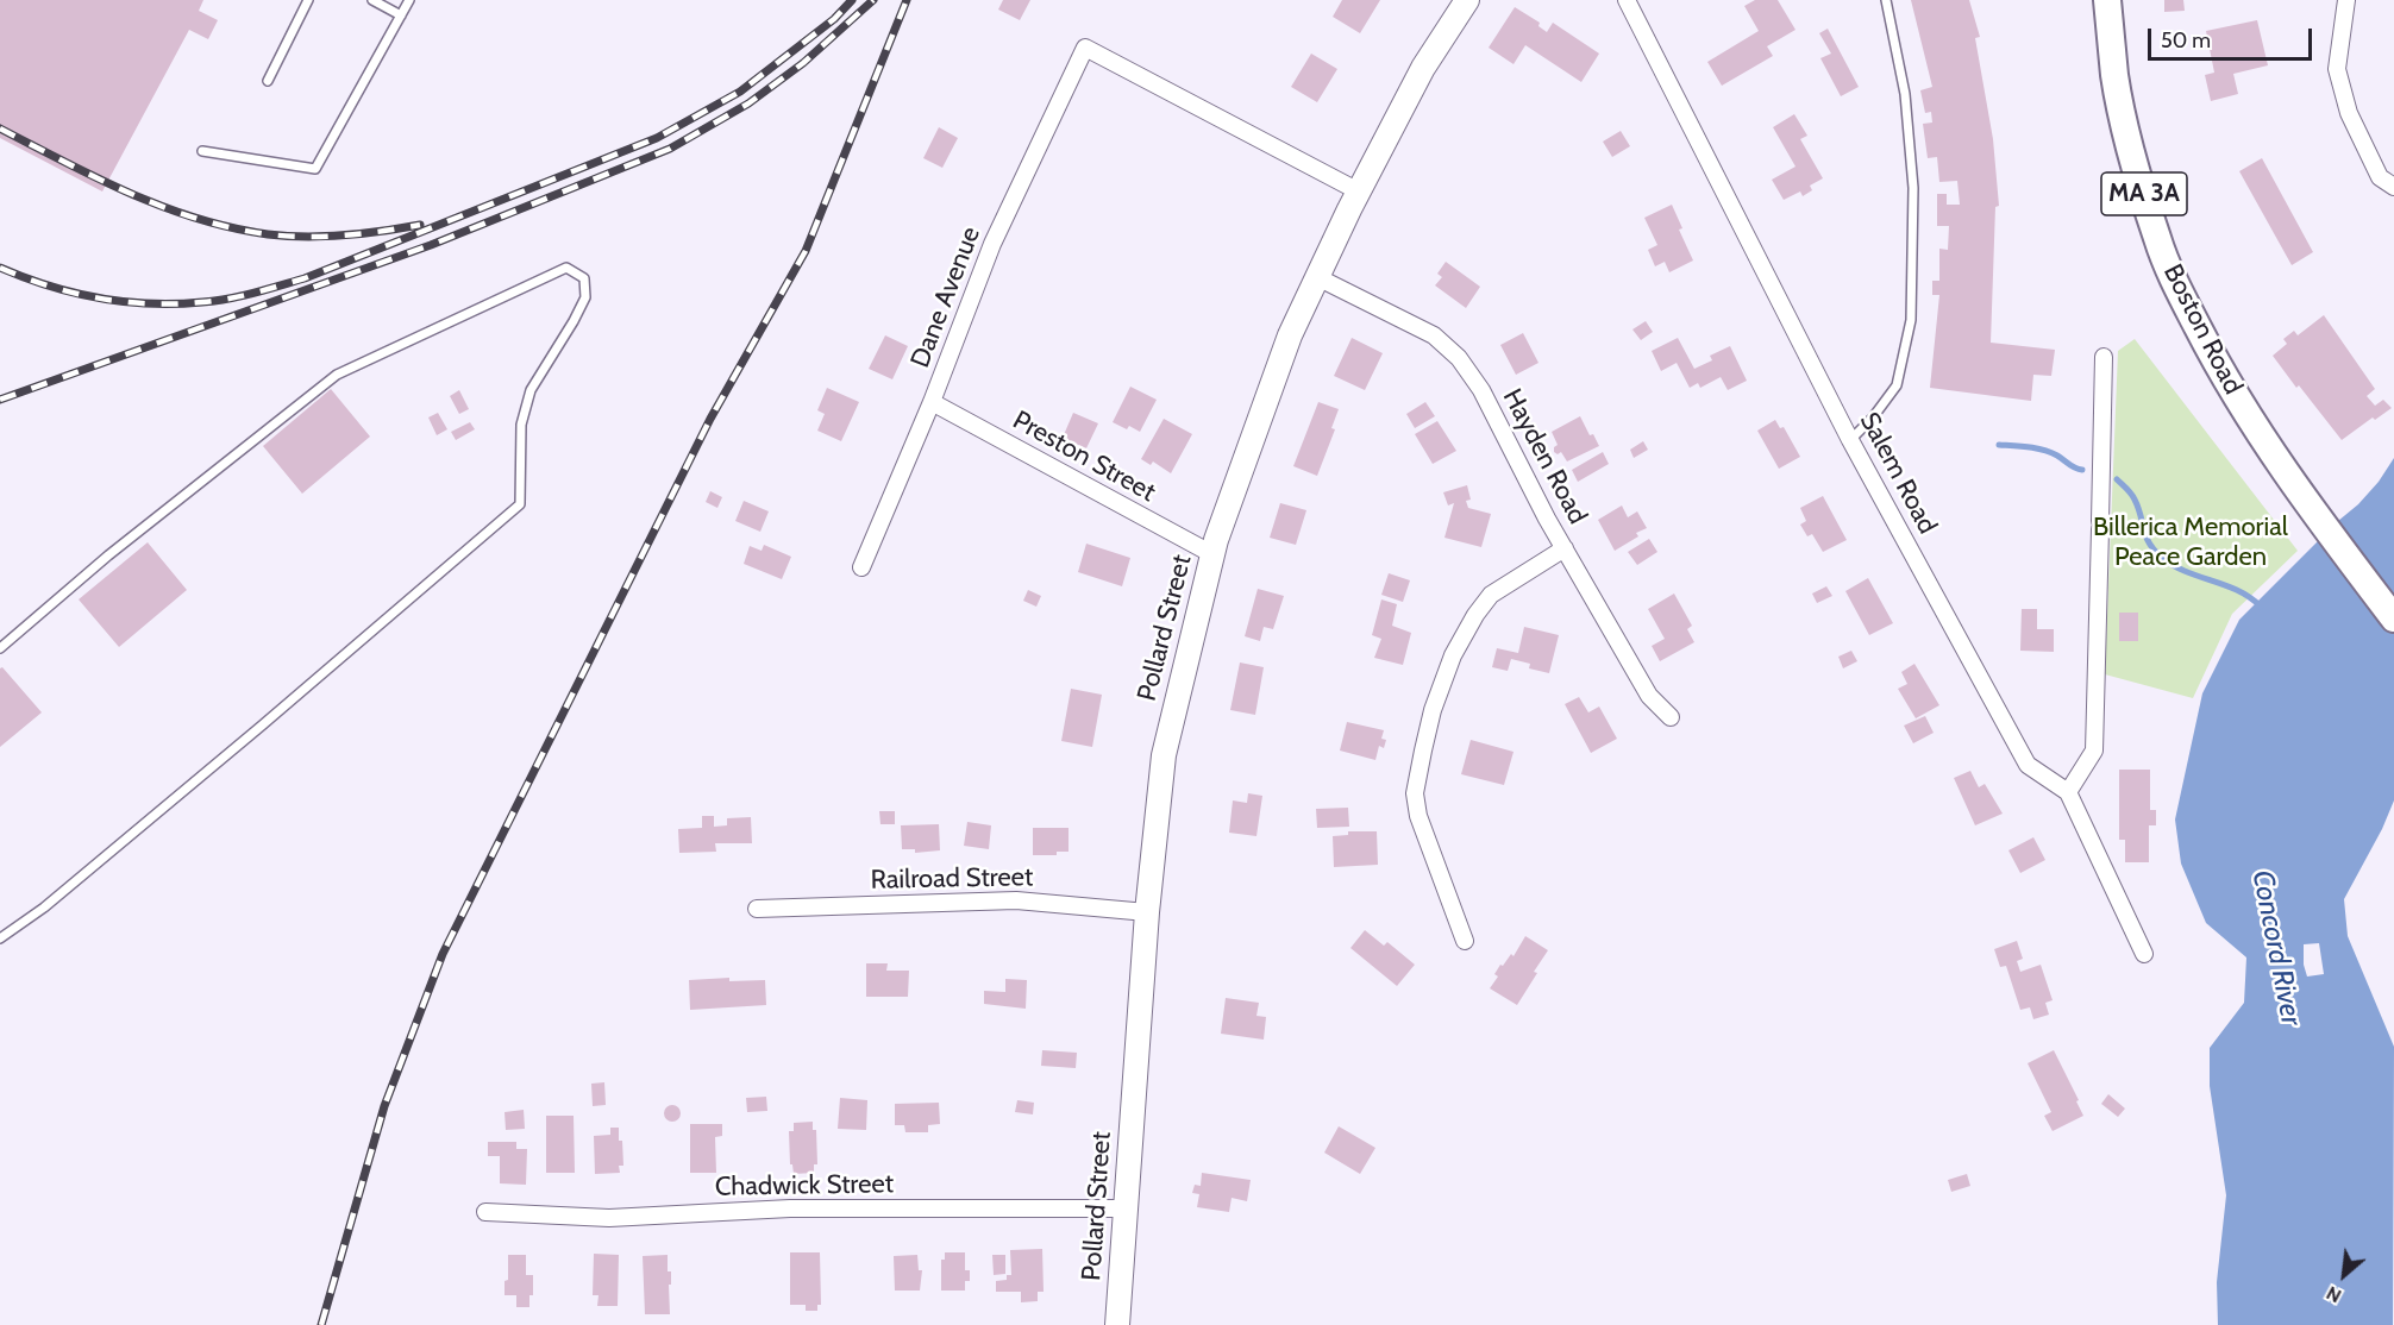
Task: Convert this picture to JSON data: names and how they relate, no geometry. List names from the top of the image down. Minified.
{"streets":{"main road":["MA 3A","Boston Road","Pollard Street"],"street":["Dane Avenue","Preston Street","Hayden Road","Salem Road","Railroad Street","Chadwick Street"]},"crossings":[["Dane Avenue","Preston Street"],["Dane Avenue","Pollard Street"],["Preston Street","Pollard Street"],["Hayden Road","Pollard Street"],["Pollard Street","Railroad Street"],["Pollard Street","Chadwick Street"]],"water":["Concord River"],"parks":["Billerica Memorial Peace Garden"],"scale_bar":"50 m","north":"bottom left"}
